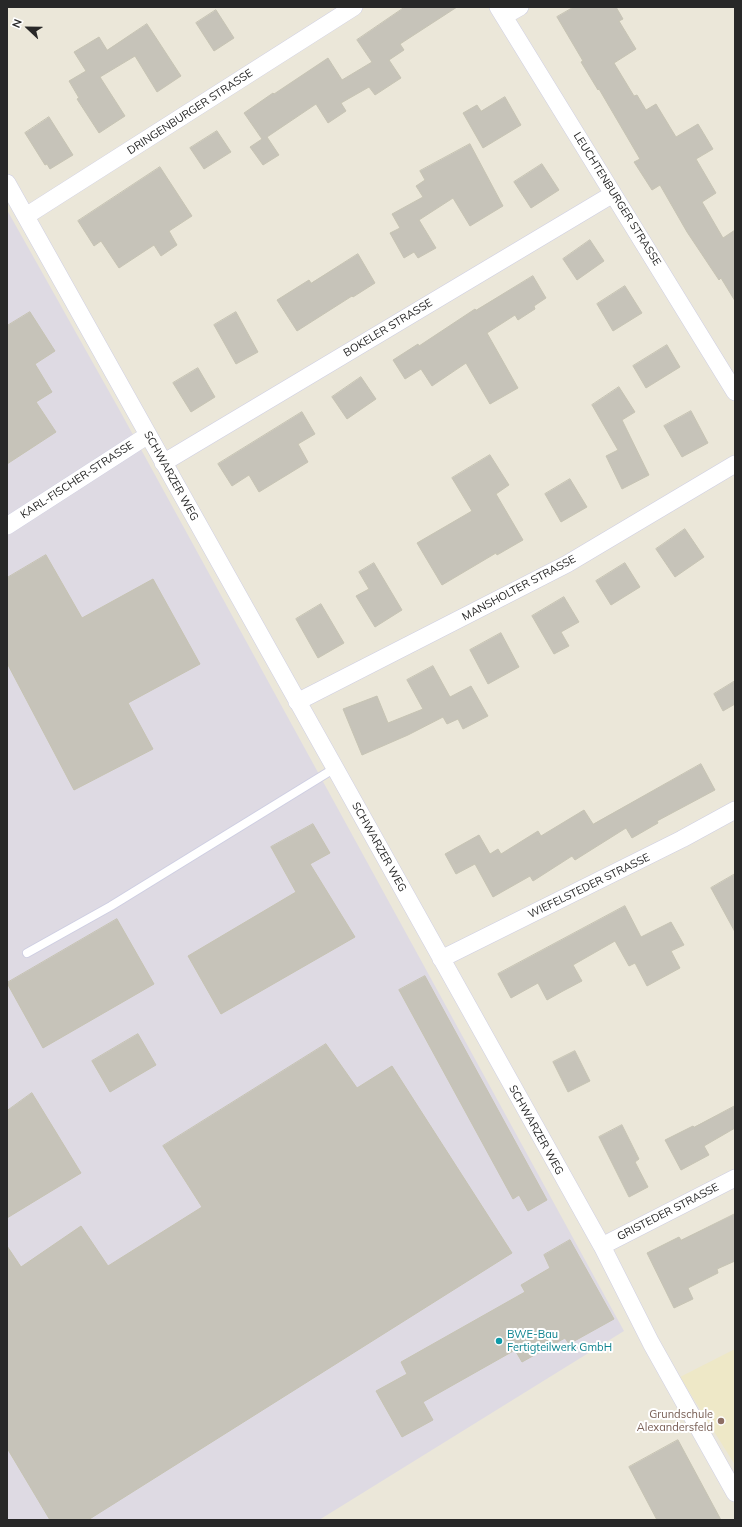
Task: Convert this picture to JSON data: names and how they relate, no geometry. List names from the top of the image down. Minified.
{"streets":{"street":["DRINGENBURGER STRASSE","LEUCHTENBURGER STRASSE","BOKELER STRASSE","SCHWARZER WEG","KARL-FISCHER-STRASSE","MANSHOLTER STRASSE","WIEFELSTEDER STRASSE","GRISTEDER STRASSE"]},"crossings":[["DRINGENBURGER STRASSE","SCHWARZER WEG"],["LEUCHTENBURGER STRASSE","BOKELER STRASSE"],["BOKELER STRASSE","SCHWARZER WEG"],["SCHWARZER WEG","KARL-FISCHER-STRASSE"],["SCHWARZER WEG","MANSHOLTER STRASSE"],["SCHWARZER WEG","WIEFELSTEDER STRASSE"],["SCHWARZER WEG","GRISTEDER STRASSE"]],"places":["BWE-Bau Fertigteilwerk GmbH","Grundschule Alexandersfeld"],"north":"left"}
